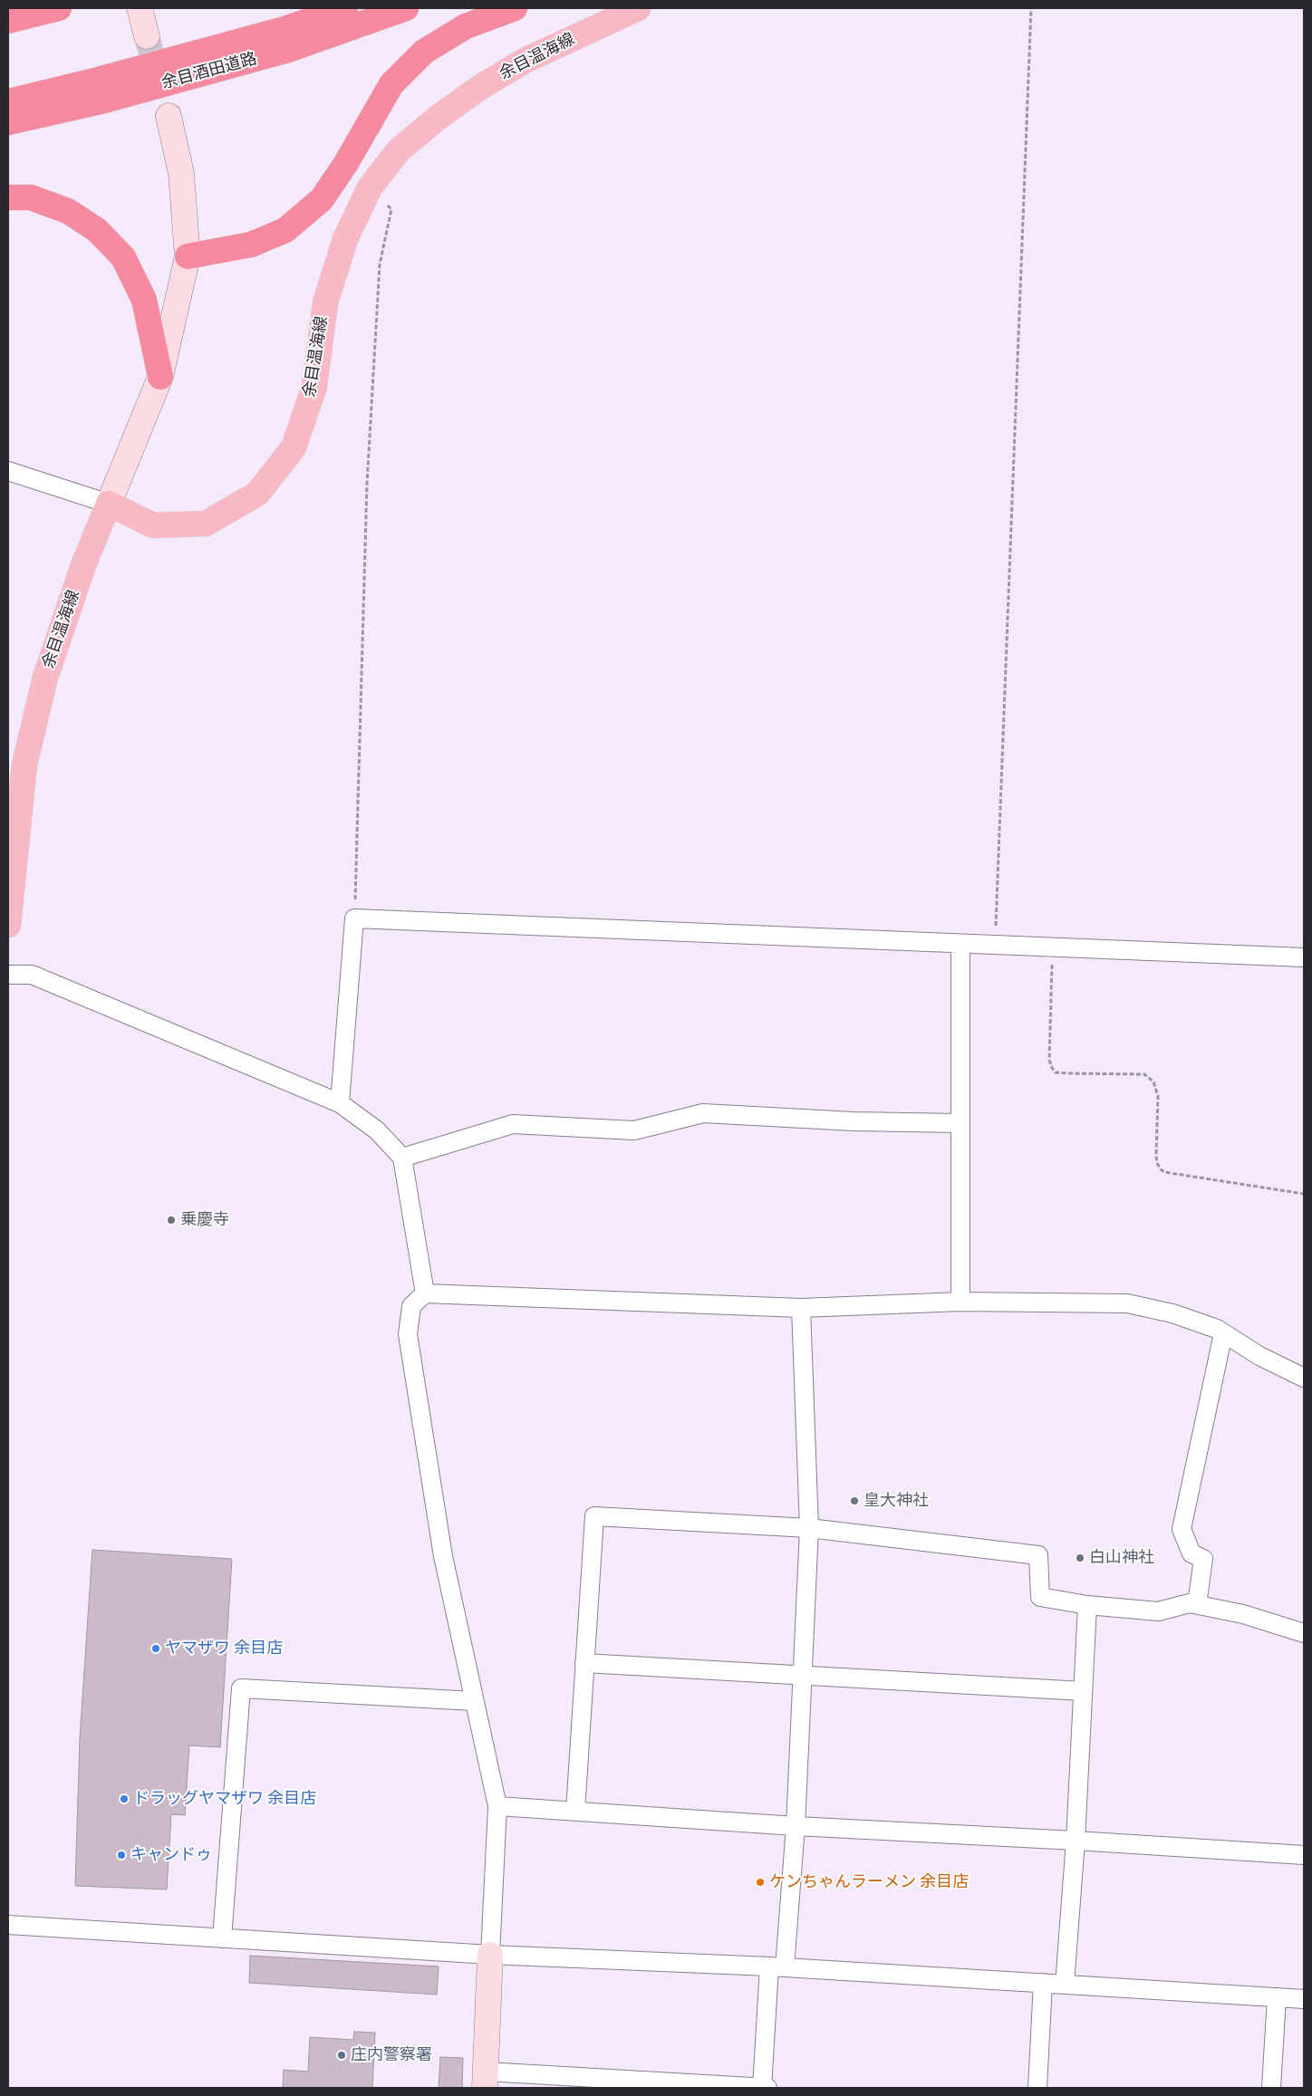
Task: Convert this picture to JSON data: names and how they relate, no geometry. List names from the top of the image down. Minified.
{"streets":{"highway":["余目酒田道路"],"main road":["余目温海線"]},"places":["乗慶寺","皇大神社","白山神社","ヤマザワ 余目店","ドラッグヤマザワ 余目店","キャンドゥ","ケンちゃんラーメン 余目店","庄内警察署"]}
